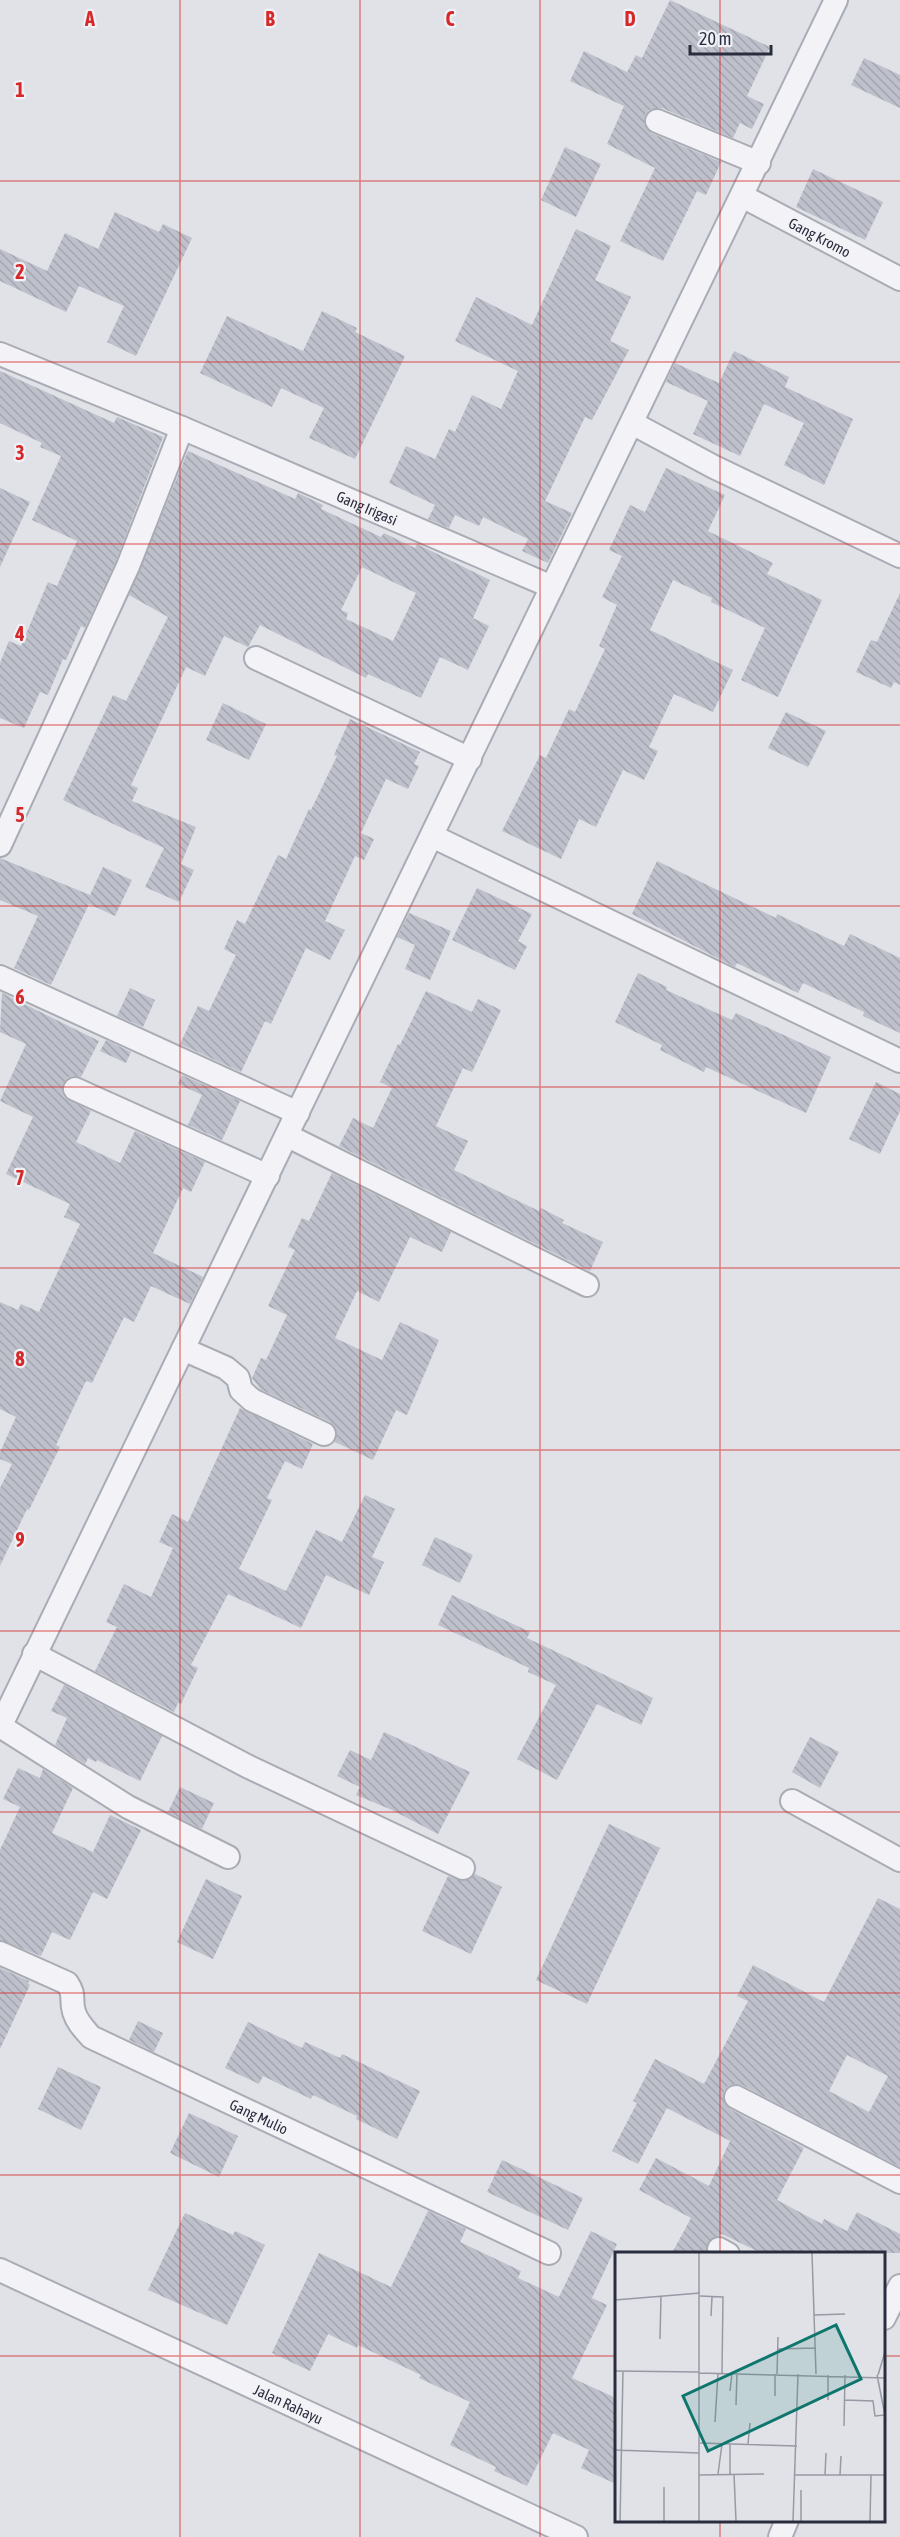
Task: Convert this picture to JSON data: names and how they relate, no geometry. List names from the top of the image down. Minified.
{"streets":{"street":["Gang Kromo","Gang Irigasi","Gang Mulio","Jalan Rahayu"]},"scale_bar":"20 m","grid":{"columns":["A","B","C","D"],"rows":["1","2","3","4","5","6","7","8","9"]}}
